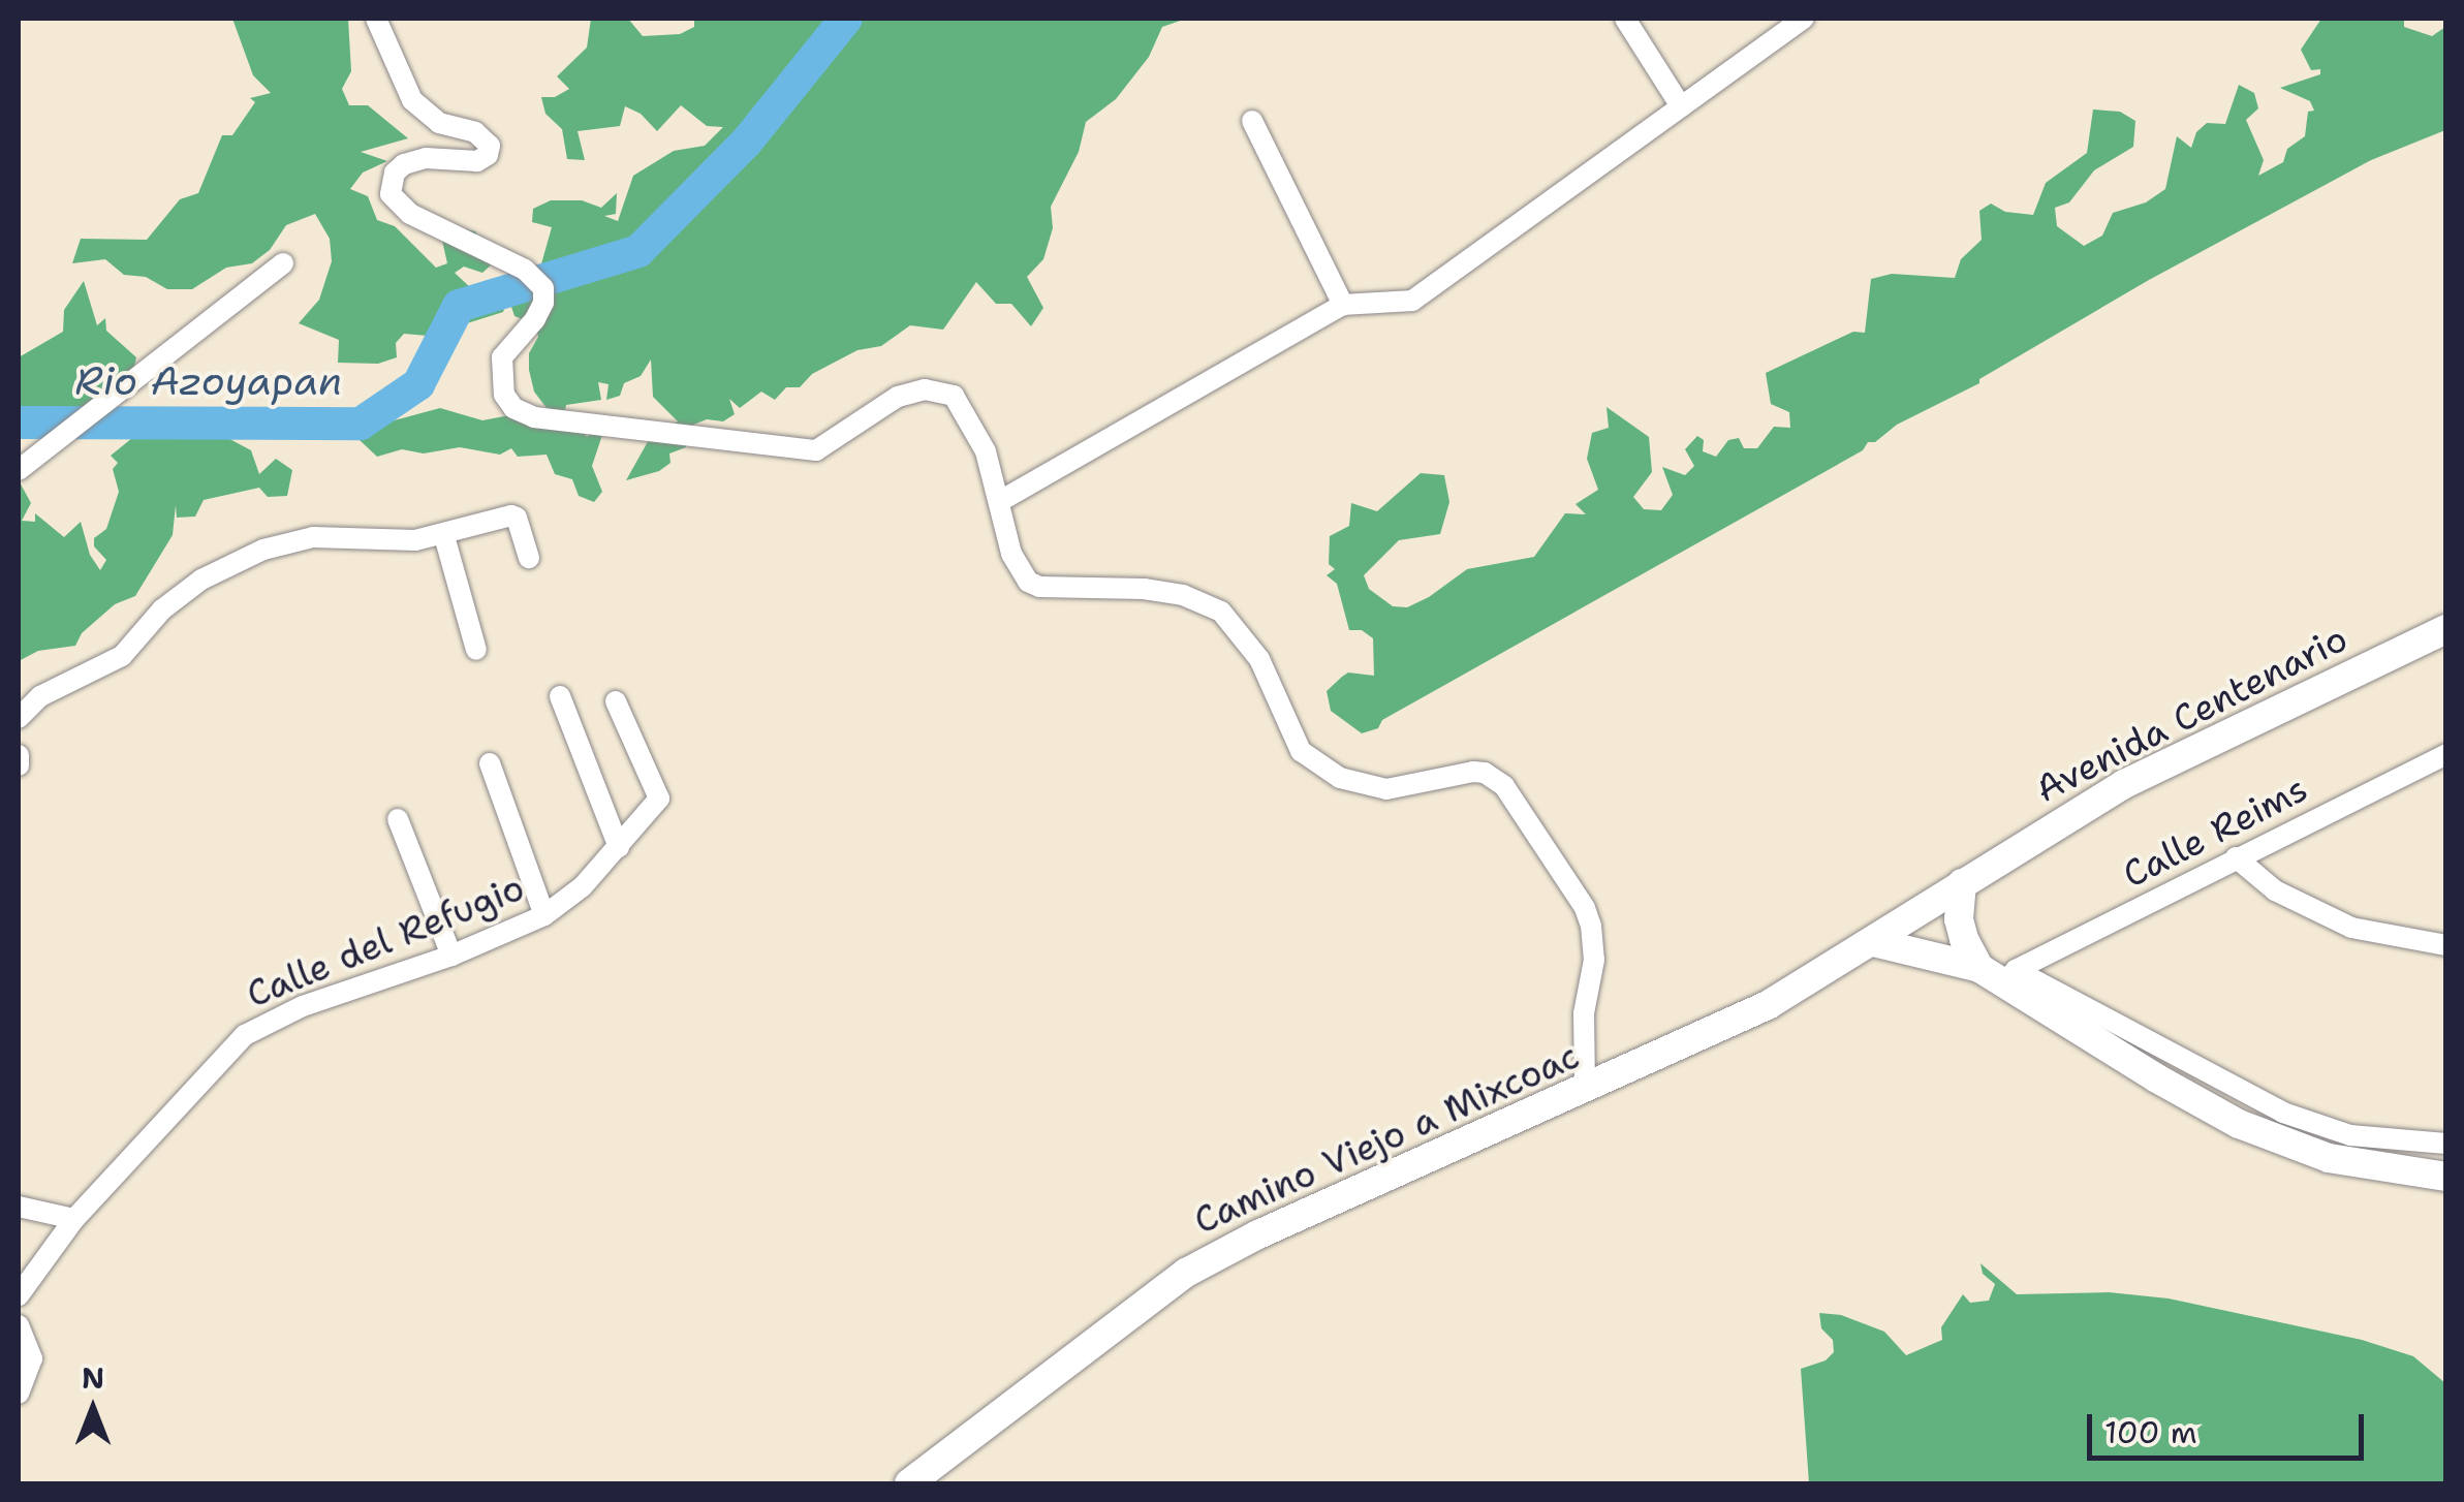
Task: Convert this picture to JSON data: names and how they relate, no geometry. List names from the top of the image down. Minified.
{"streets":{"main road":["Avenida Centenario","Camino Viejo a Mixcoac"],"street":["Calle Reims","Calle del Refugio"]},"crossings":[["Avenida Centenario","Camino Viejo a Mixcoac"]],"water":["Rio Azoyapan"],"scale_bar":"100 m","north":"top"}
